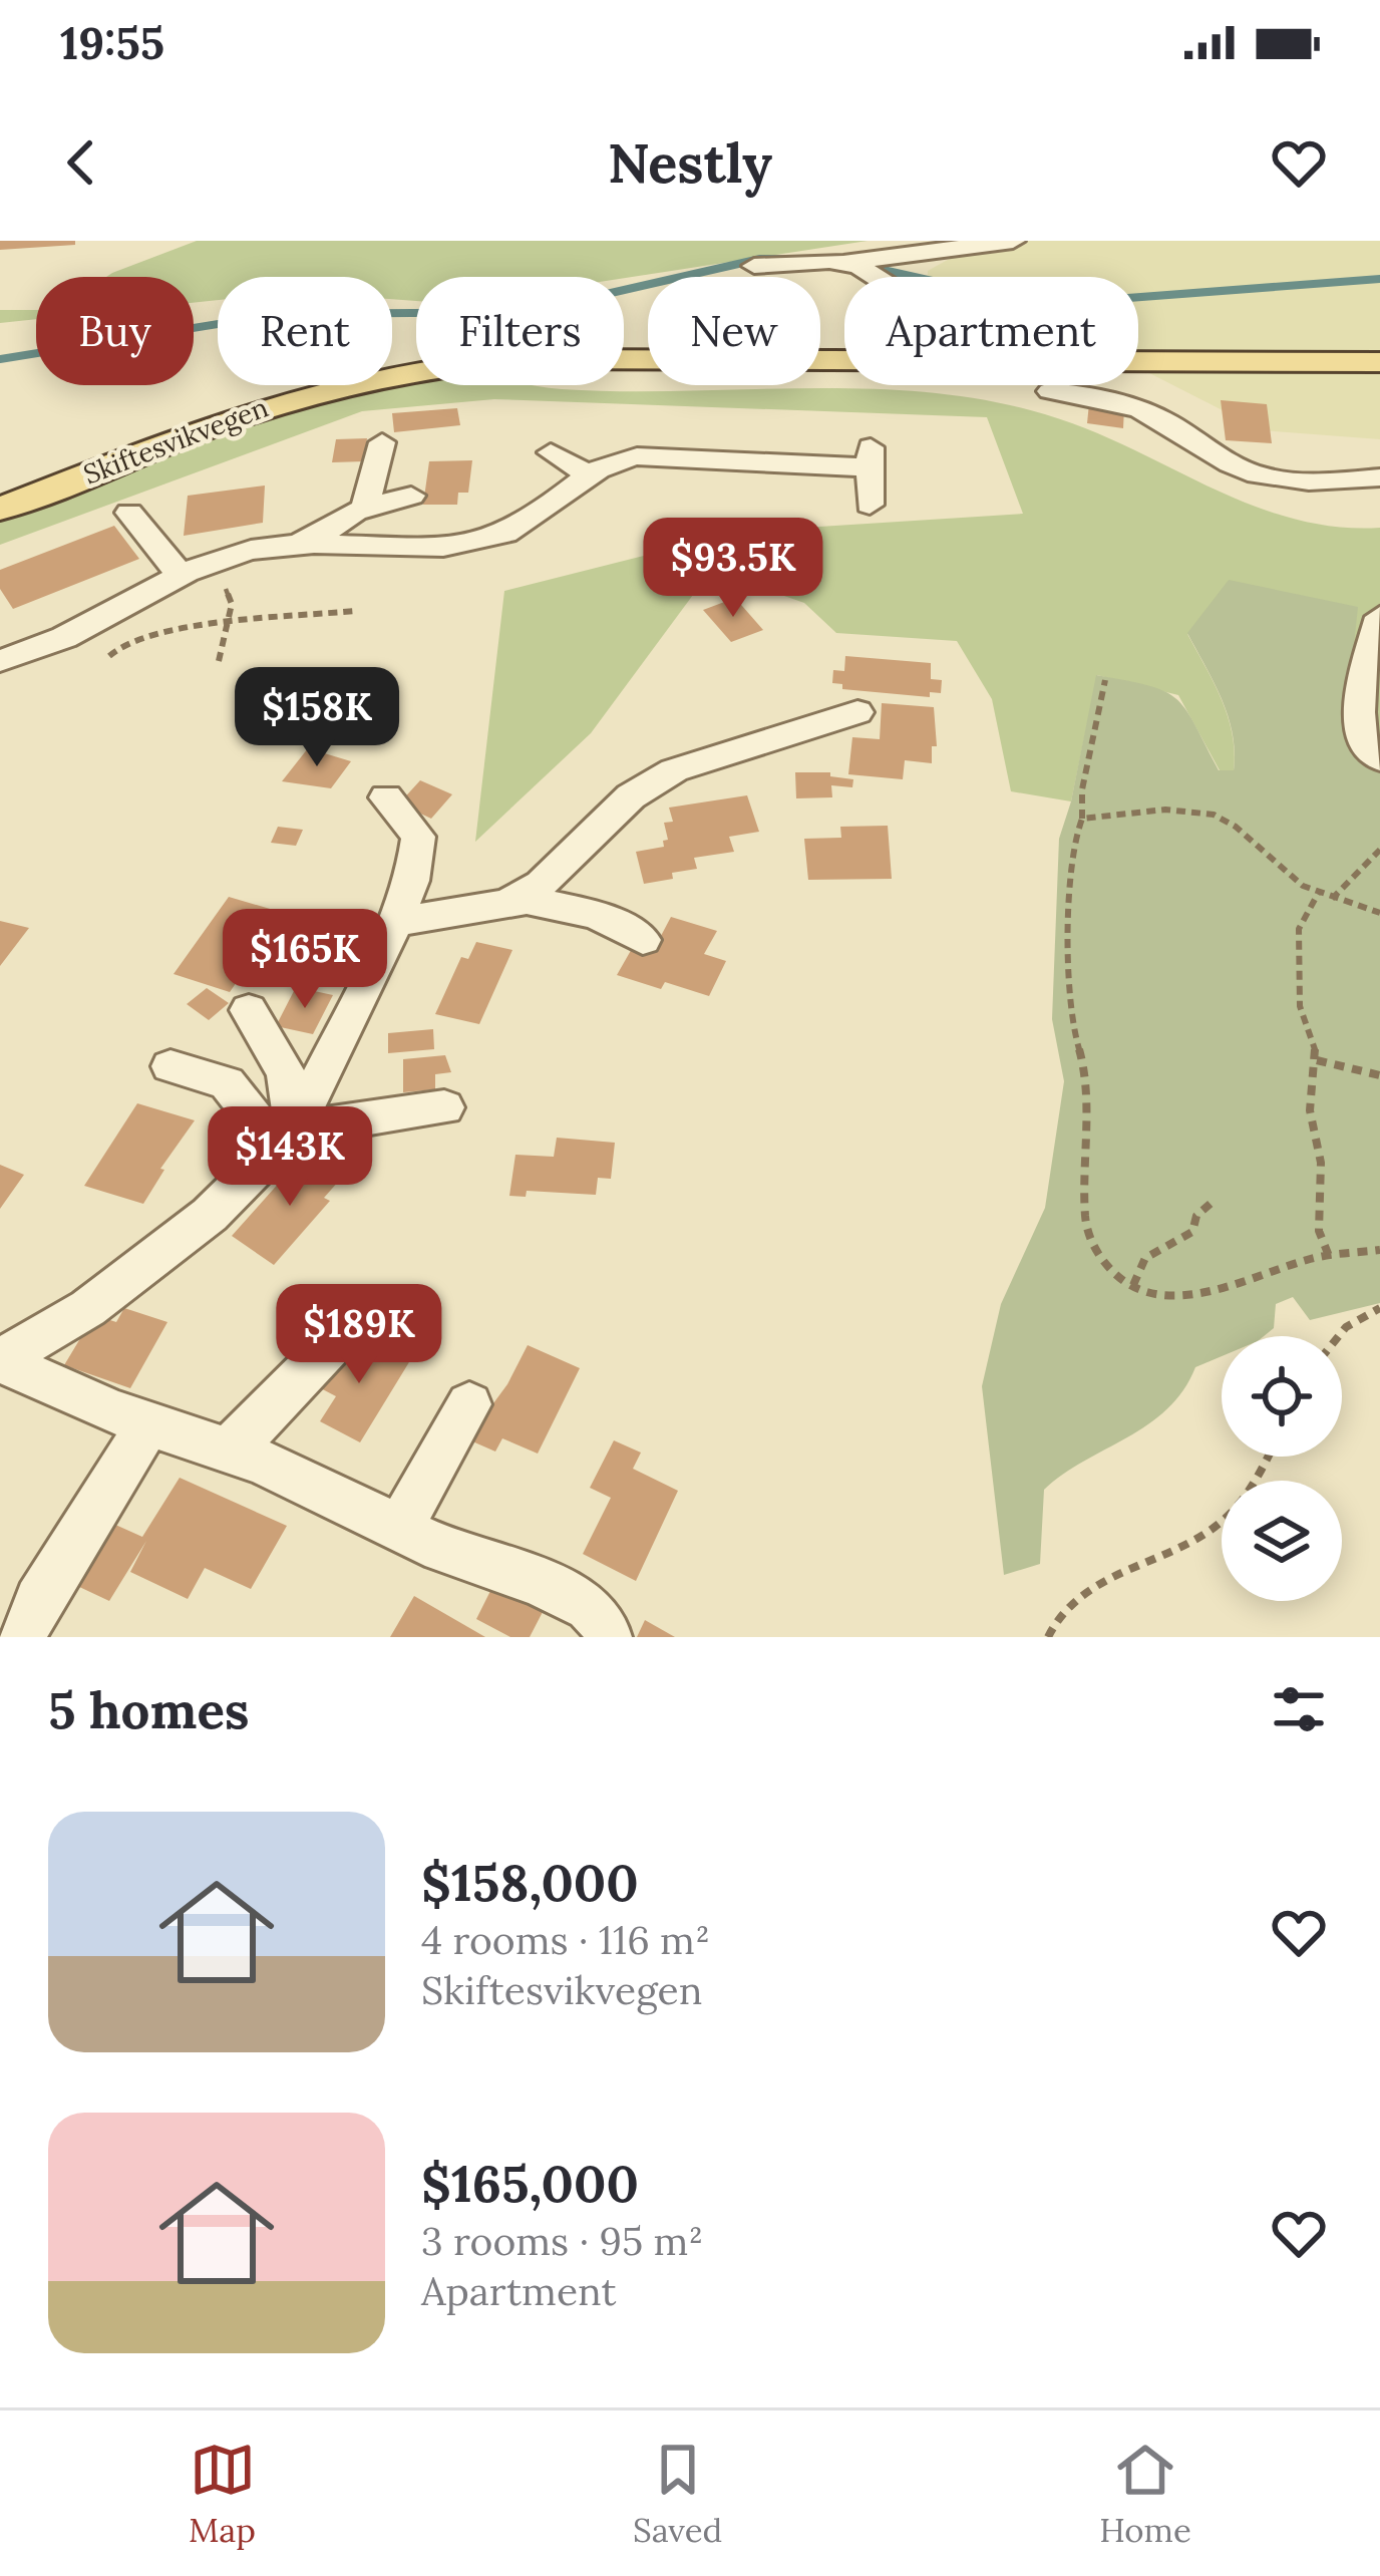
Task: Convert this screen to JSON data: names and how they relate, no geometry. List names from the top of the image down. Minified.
{"streets":{"main road":["Skiftesvikvegen"]},"page":{"status":"19:55","header":"Nestly","chip":["Buy","Rent","Filters","New","Apartment"],"price":["$93.5K","$158K","$165K","$143K","$189K"],"heading":"5 homes","list":[{"name":"$158,000","note":"4 rooms · 116 m² · Skiftesvikvegen"},{"name":"$165,000","note":"3 rooms · 95 m² · Apartment"}],"tabs":["Map","Saved","Home"]}}
